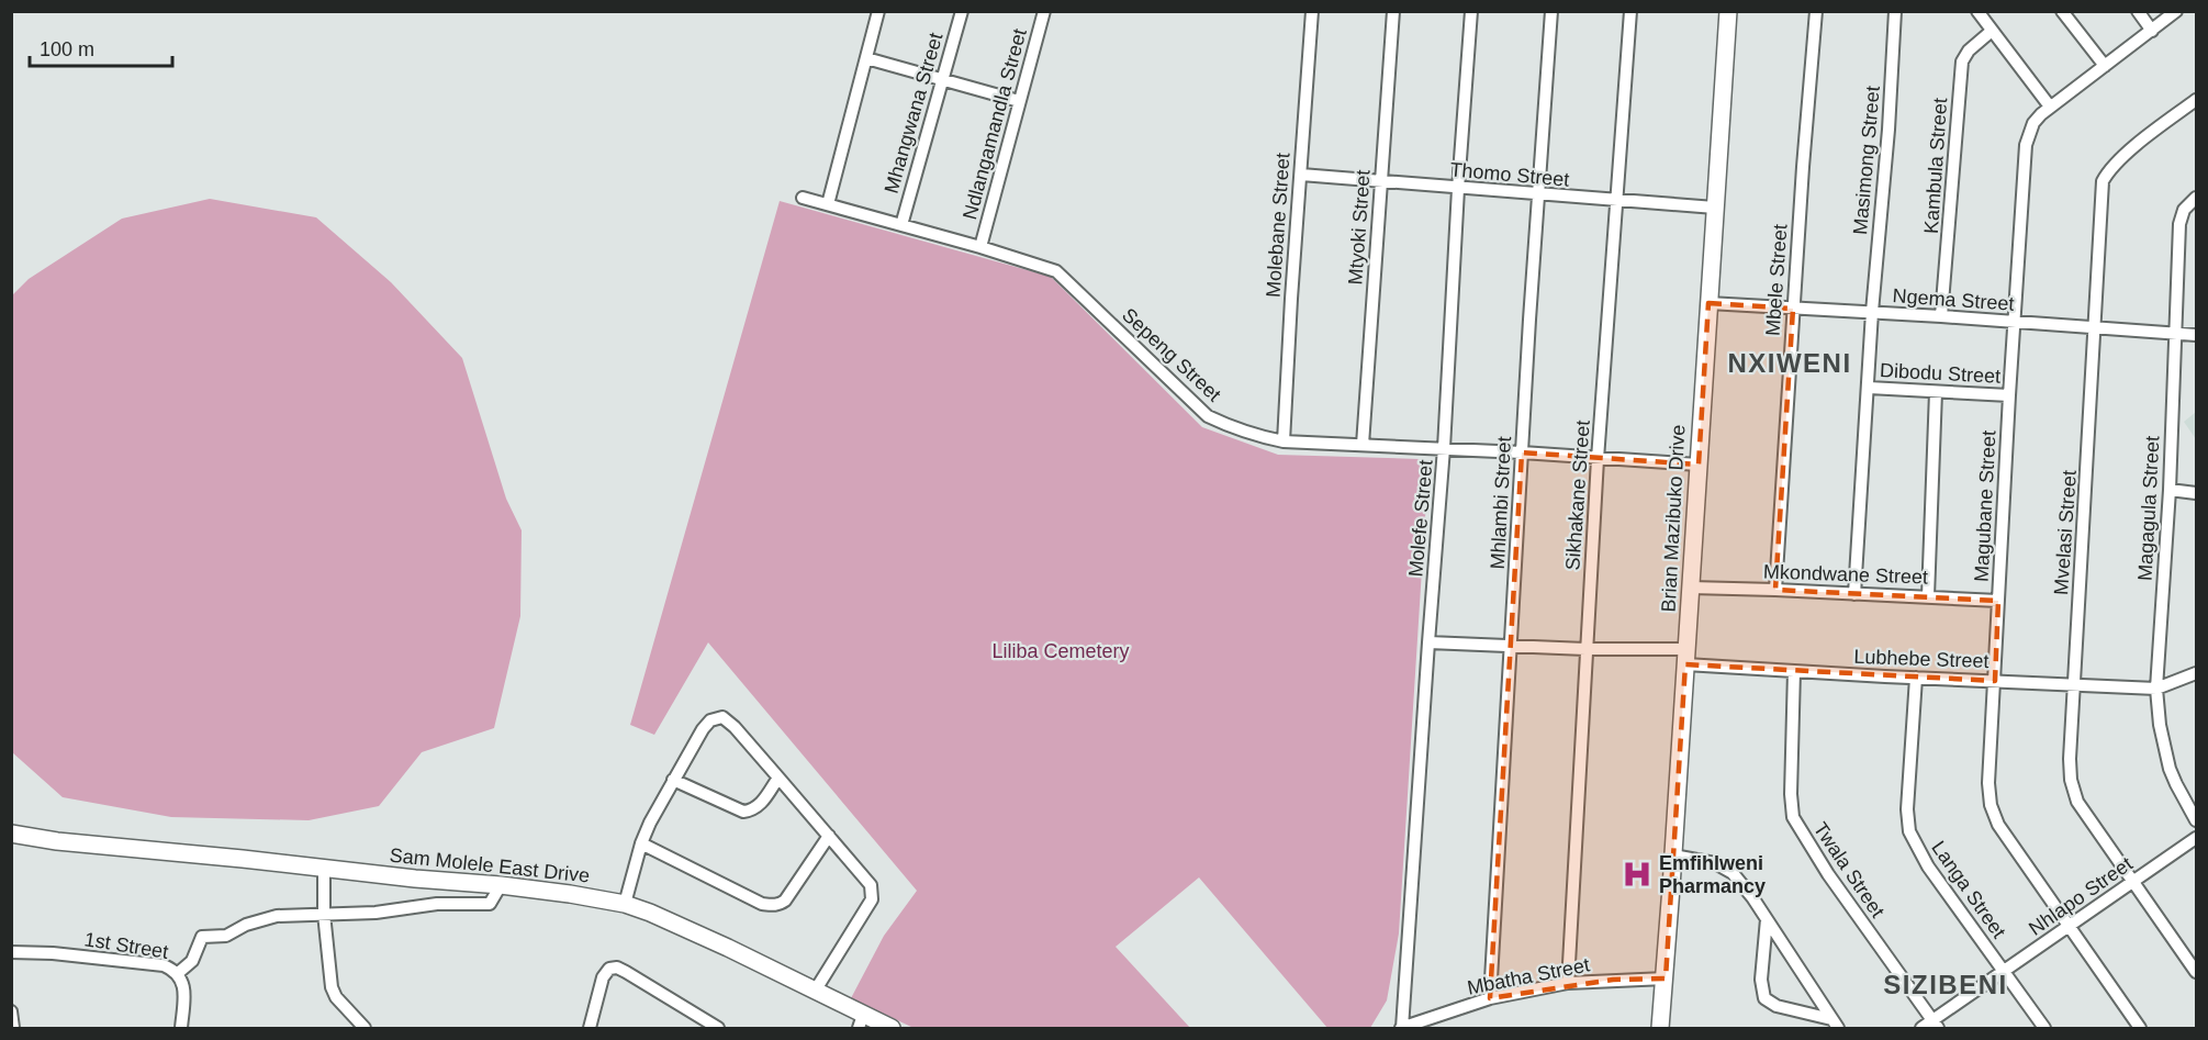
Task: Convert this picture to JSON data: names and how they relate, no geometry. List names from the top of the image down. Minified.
{"streets":{"street":["Mhangwana Street","Ndlangamandla Street","Masimong Street","Kambula Street","Thomo Street","Molebane Street","Mtyoki Street","Mbele Street","Ngema Street","Sepeng Street","Dibodu Street","Sikhakane Street","Mhlambi Street","Magubane Street","Magagula Street","Molefe Street","Brian Mazibuko Drive","Mvelasi Street","Mkondwane Street","Lubhebe Street","Sam Molele East Drive","Twala Street","Langa Street","Nhlapo Street","1st Street","Mbatha Street"]},"crossings":[["Mhangwana Street","Sepeng Street"],["Ndlangamandla Street","Sepeng Street"],["Masimong Street","Ngema Street"],["Masimong Street","Dibodu Street"],["Masimong Street","Mkondwane Street"],["Kambula Street","Ngema Street"],["Thomo Street","Molebane Street"],["Thomo Street","Mtyoki Street"],["Thomo Street","Sikhakane Street"],["Thomo Street","Mhlambi Street"],["Thomo Street","Molefe Street"],["Thomo Street","Brian Mazibuko Drive"],["Molebane Street","Sepeng Street"],["Mtyoki Street","Sepeng Street"],["Mbele Street","Ngema Street"],["Mbele Street","Mkondwane Street"],["Ngema Street","Magubane Street"],["Ngema Street","Magagula Street"],["Ngema Street","Brian Mazibuko Drive"],["Ngema Street","Mvelasi Street"],["Sepeng Street","Sikhakane Street"],["Sepeng Street","Mhlambi Street"],["Sepeng Street","Molefe Street"],["Sepeng Street","Brian Mazibuko Drive"],["Dibodu Street","Magubane Street"],["Sikhakane Street","Lubhebe Street"],["Sikhakane Street","Mbatha Street"],["Mhlambi Street","Lubhebe Street"],["Mhlambi Street","Mbatha Street"],["Magubane Street","Mkondwane Street"],["Magubane Street","Lubhebe Street"],["Magubane Street","Nhlapo Street"],["Magagula Street","Lubhebe Street"],["Molefe Street","Lubhebe Street"],["Molefe Street","Mbatha Street"],["Brian Mazibuko Drive","Mkondwane Street"],["Brian Mazibuko Drive","Lubhebe Street"],["Brian Mazibuko Drive","Mbatha Street"],["Mvelasi Street","Lubhebe Street"],["Mvelasi Street","Nhlapo Street"],["Lubhebe Street","Twala Street"],["Lubhebe Street","Langa Street"],["Twala Street","Nhlapo Street"],["Langa Street","Nhlapo Street"]],"districts":["NXIWENI","SIZIBENI"],"parks":["Liliba Cemetery"],"places":{"hospital":["Emfihlweni Pharmancy"]},"scale_bar":"100 m"}
